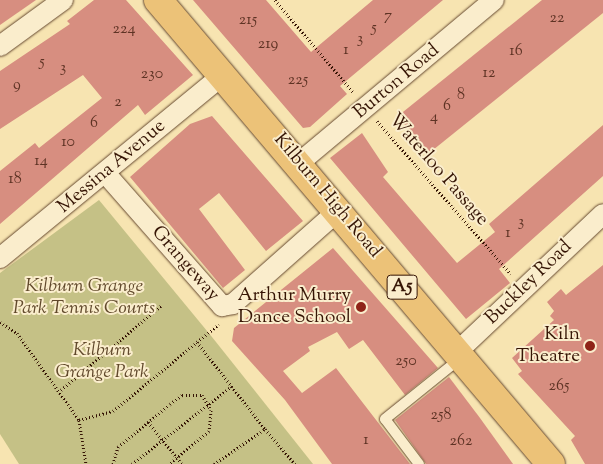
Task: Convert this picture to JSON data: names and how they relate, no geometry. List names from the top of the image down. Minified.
{"streets":{"main road":["Kilburn High Road","A5"],"street":["Burton Road","Messina Avenue","Grangeway","Buckley Road"],"path":["Waterloo Passage"]},"crossings":[["Burton Road","Waterloo Passage"],["Burton Road","Kilburn High Road"],["Messina Avenue","Kilburn High Road"],["Messina Avenue","Grangeway"],["Waterloo Passage","Buckley Road"],["Kilburn High Road","Grangeway"],["Kilburn High Road","Buckley Road"]],"parks":["Kilburn Grange Park Tennis Courts","Kilburn Grange Park"],"places":["Arthur Murry Dance School","Kiln Theatre"],"house_numbers":["7","22","215","5","224","3","219","1","16","5","3","12","230","225","9","8","2","6","4","6","10","14","18","3","1","250","265","258","1","262"]}
